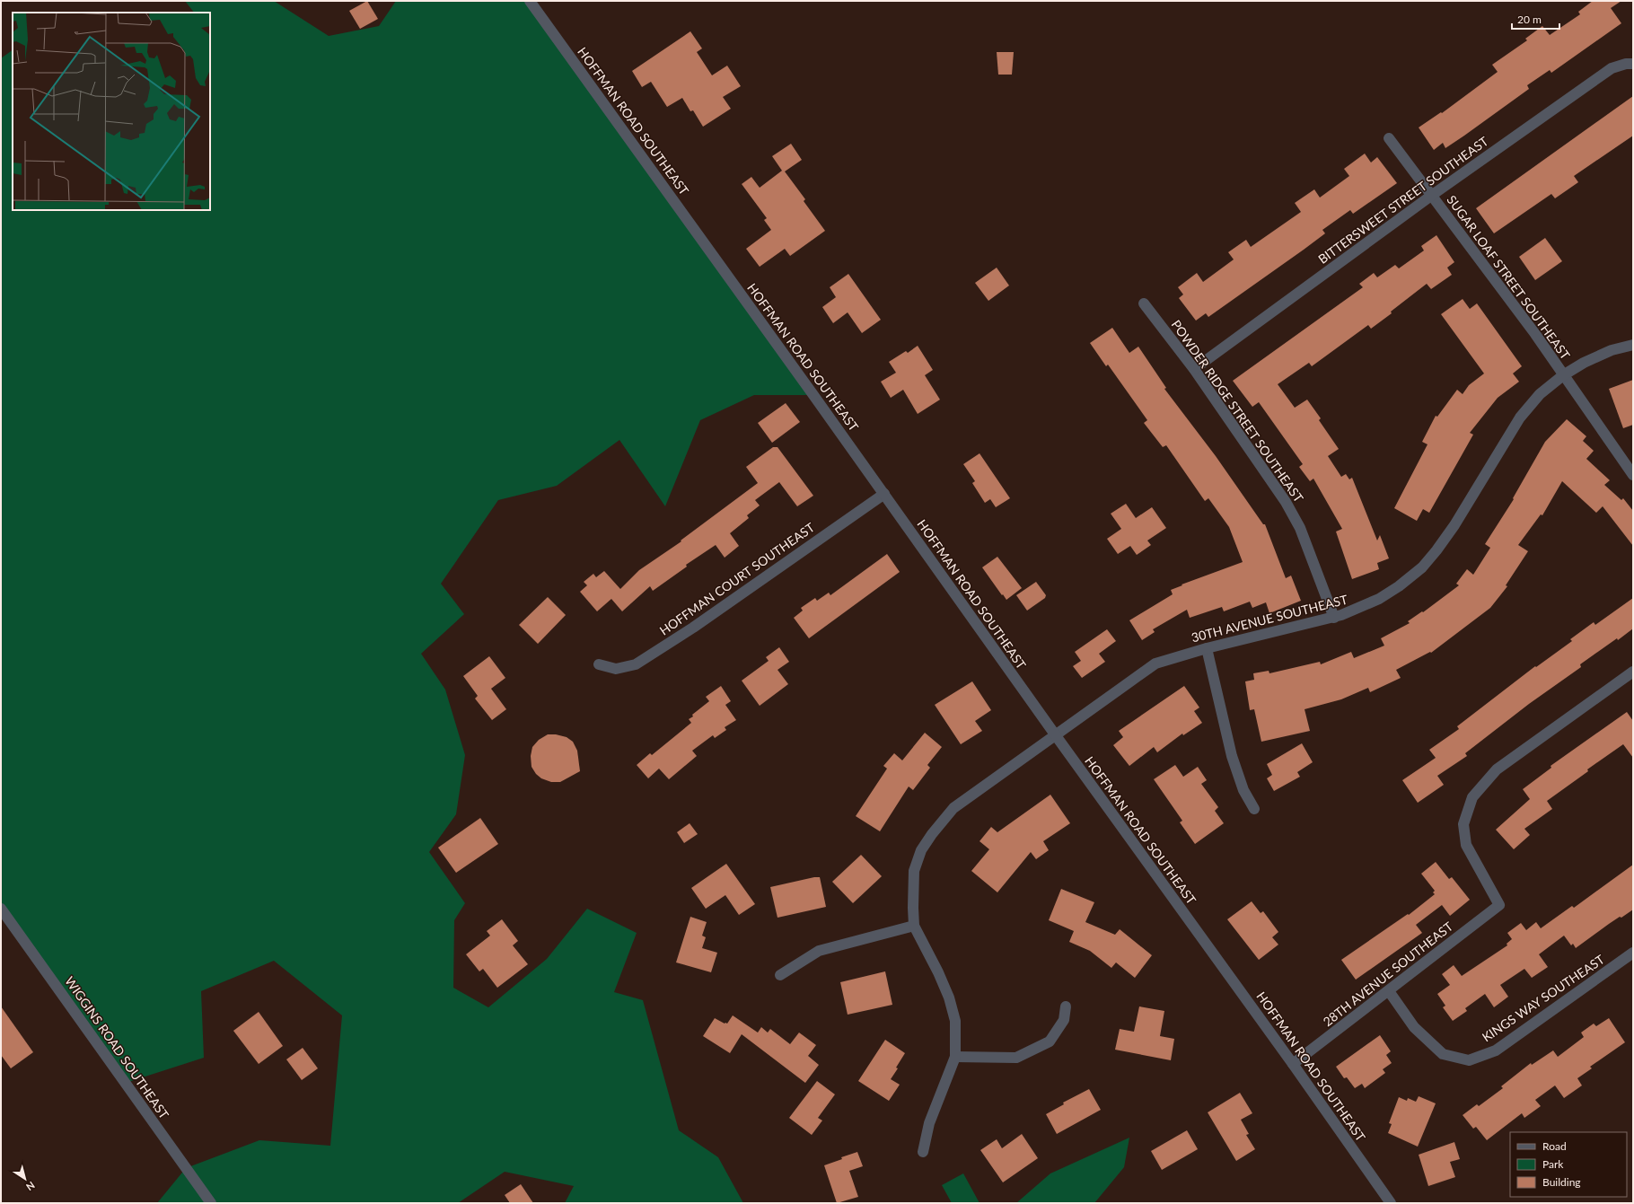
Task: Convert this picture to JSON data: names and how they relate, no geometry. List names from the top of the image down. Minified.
{"streets":{"street":["HOFFMAN ROAD SOUTHEAST","BITTERSWEET STREET SOUTHEAST","SUGAR LOAF STREET SOUTHEAST","POWDER RIDGE STREET SOUTHEAST","HOFFMAN COURT SOUTHEAST","30TH AVENUE SOUTHEAST","28TH AVENUE SOUTHEAST","KINGS WAY SOUTHEAST","WIGGINS ROAD SOUTHEAST"]},"crossings":[["HOFFMAN ROAD SOUTHEAST","HOFFMAN COURT SOUTHEAST"],["HOFFMAN ROAD SOUTHEAST","30TH AVENUE SOUTHEAST"],["HOFFMAN ROAD SOUTHEAST","28TH AVENUE SOUTHEAST"],["BITTERSWEET STREET SOUTHEAST","SUGAR LOAF STREET SOUTHEAST"],["BITTERSWEET STREET SOUTHEAST","POWDER RIDGE STREET SOUTHEAST"],["SUGAR LOAF STREET SOUTHEAST","30TH AVENUE SOUTHEAST"],["POWDER RIDGE STREET SOUTHEAST","30TH AVENUE SOUTHEAST"],["28TH AVENUE SOUTHEAST","KINGS WAY SOUTHEAST"]],"legend":["Road","Park","Building"],"scale_bar":"20 m","north":"bottom right"}
